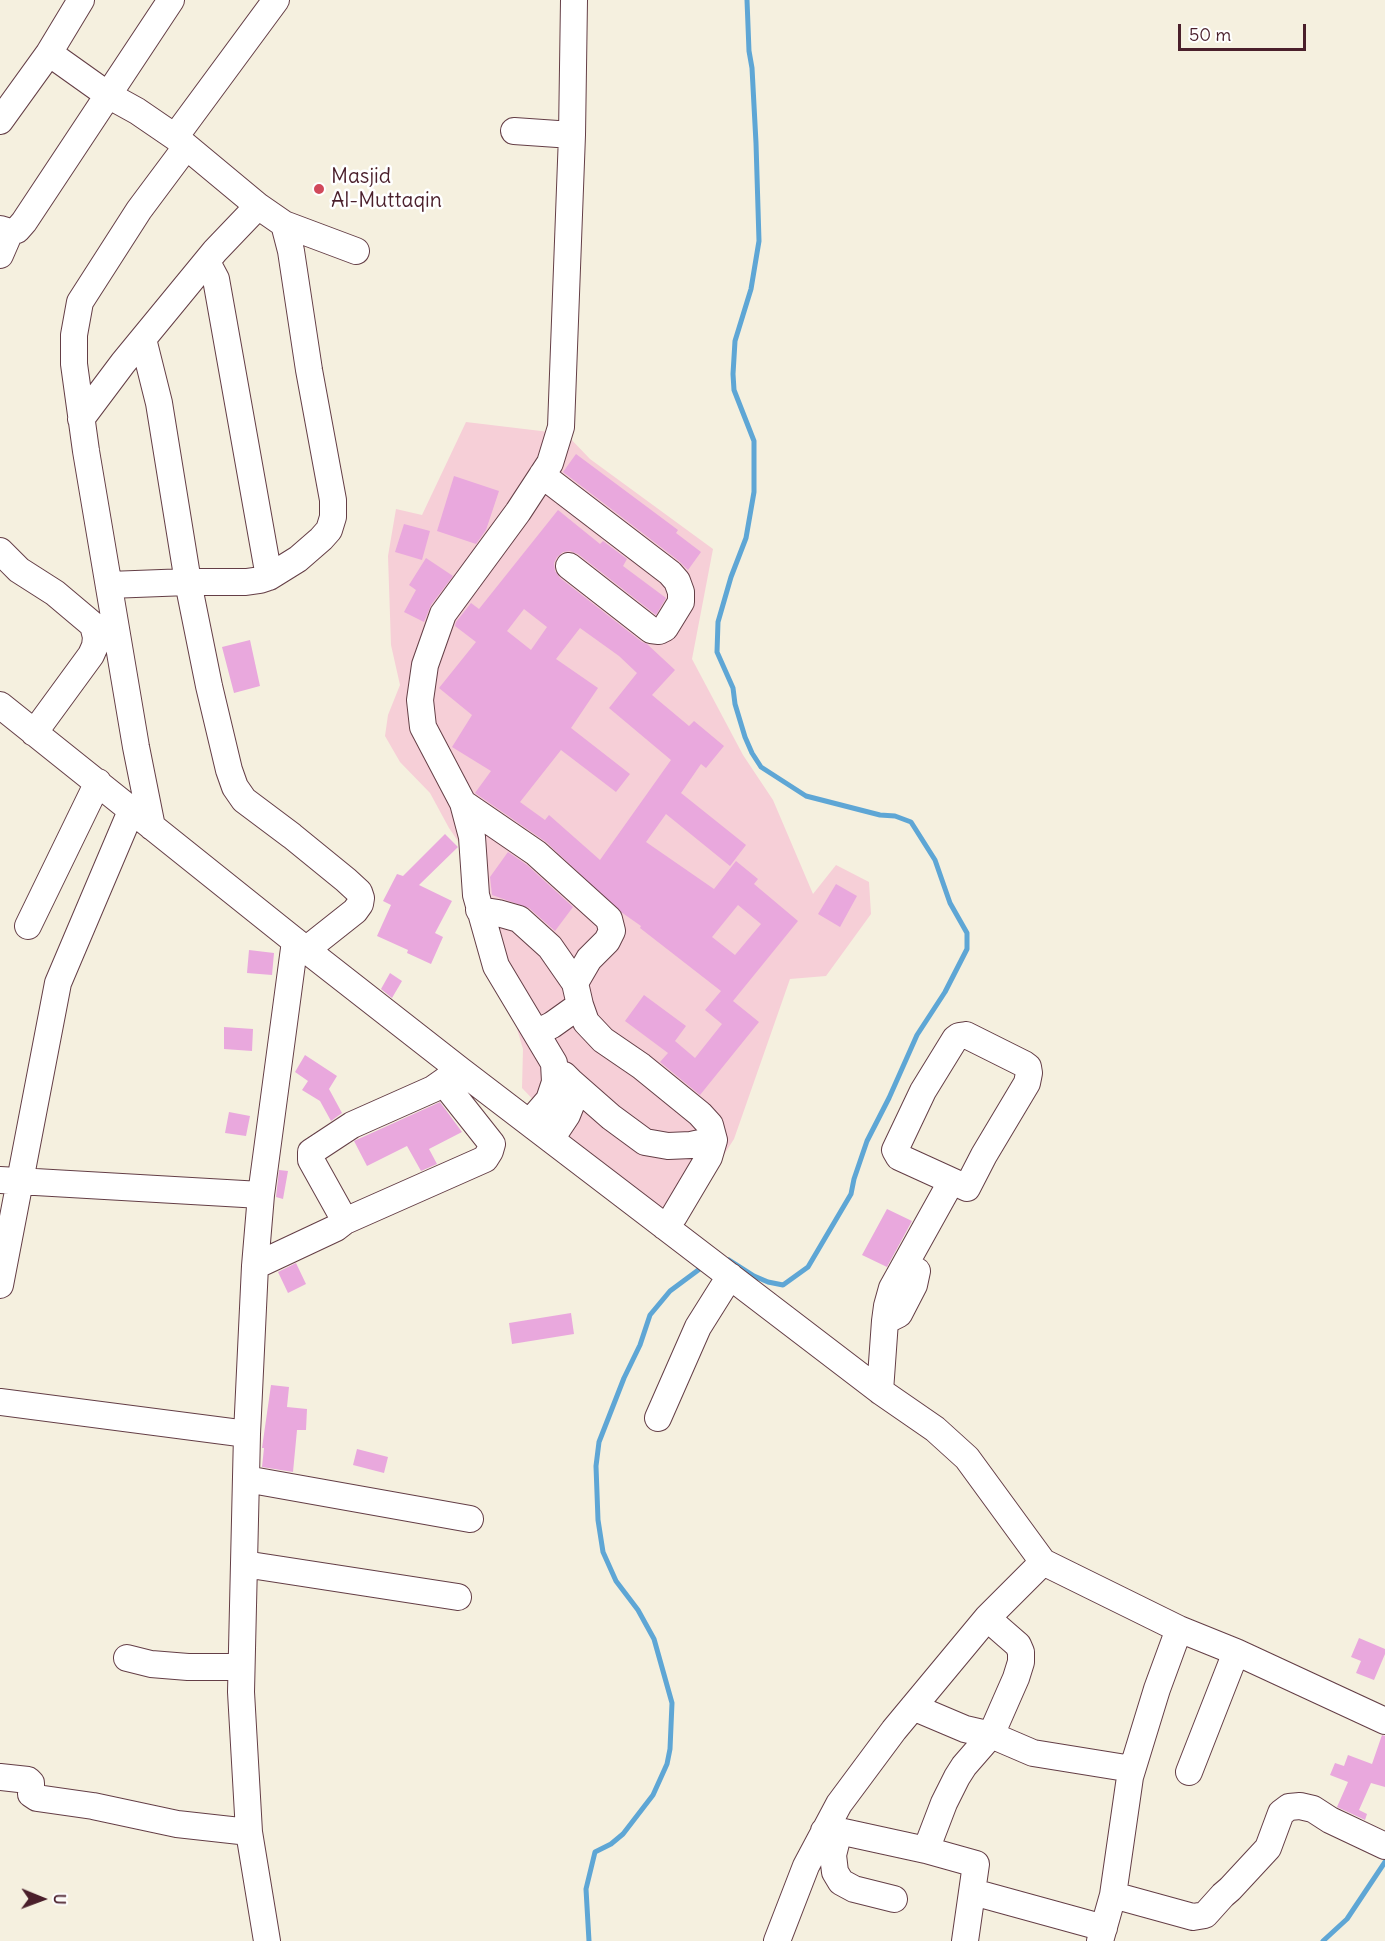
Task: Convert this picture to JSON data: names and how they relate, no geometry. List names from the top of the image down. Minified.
{"places":["Masjid Al-Muttaqin"],"scale_bar":"50 m","north":"right"}
